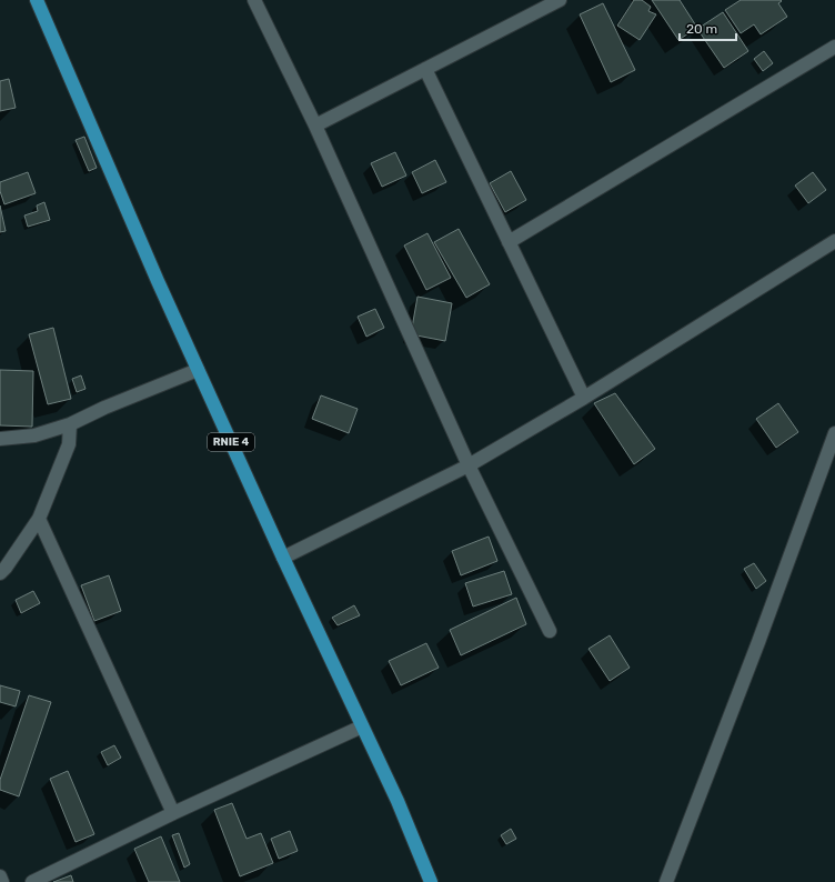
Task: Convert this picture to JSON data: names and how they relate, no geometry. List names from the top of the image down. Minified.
{"streets":{"main road":["RNIE 4"]},"scale_bar":"20 m"}
